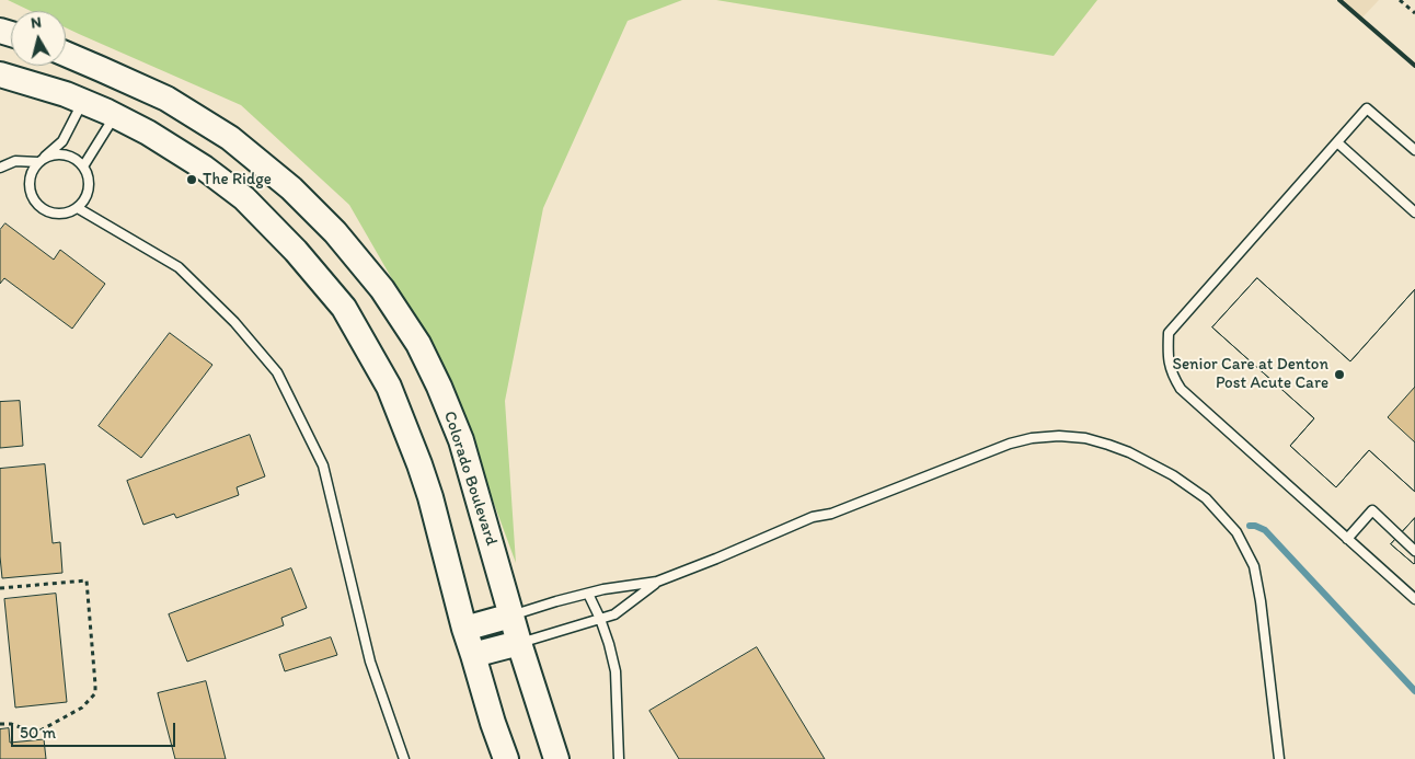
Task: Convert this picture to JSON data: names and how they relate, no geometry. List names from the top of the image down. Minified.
{"streets":{"street":["Colorado Boulevard"]},"places":["The Ridge","Senior Care at Denton Post Acute Care"],"scale_bar":"50 m","north":"top"}
